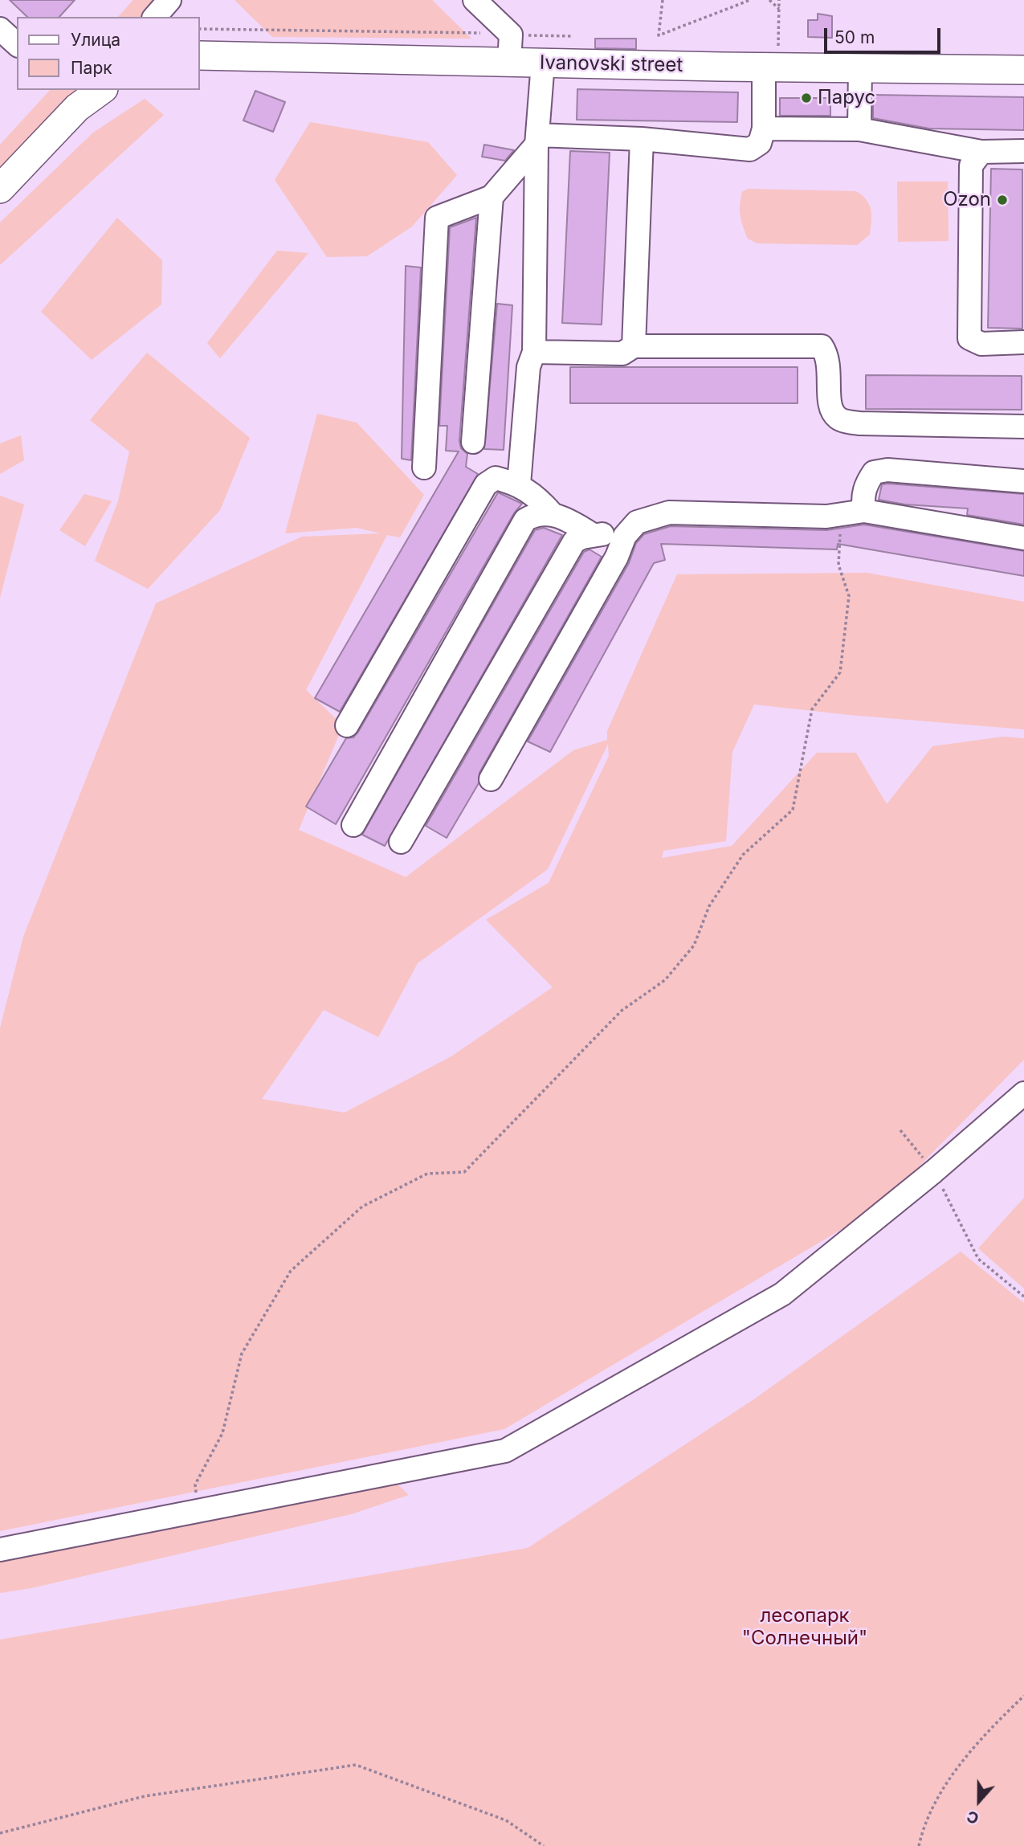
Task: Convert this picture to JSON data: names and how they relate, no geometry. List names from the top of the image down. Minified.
{"streets":{"main road":["Ivanovski street"]},"parks":["лесопарк \"Солнечный\""],"places":["Парус","Ozon"],"legend":["Улица","Парк"],"scale_bar":"50 m","north":"bottom"}
